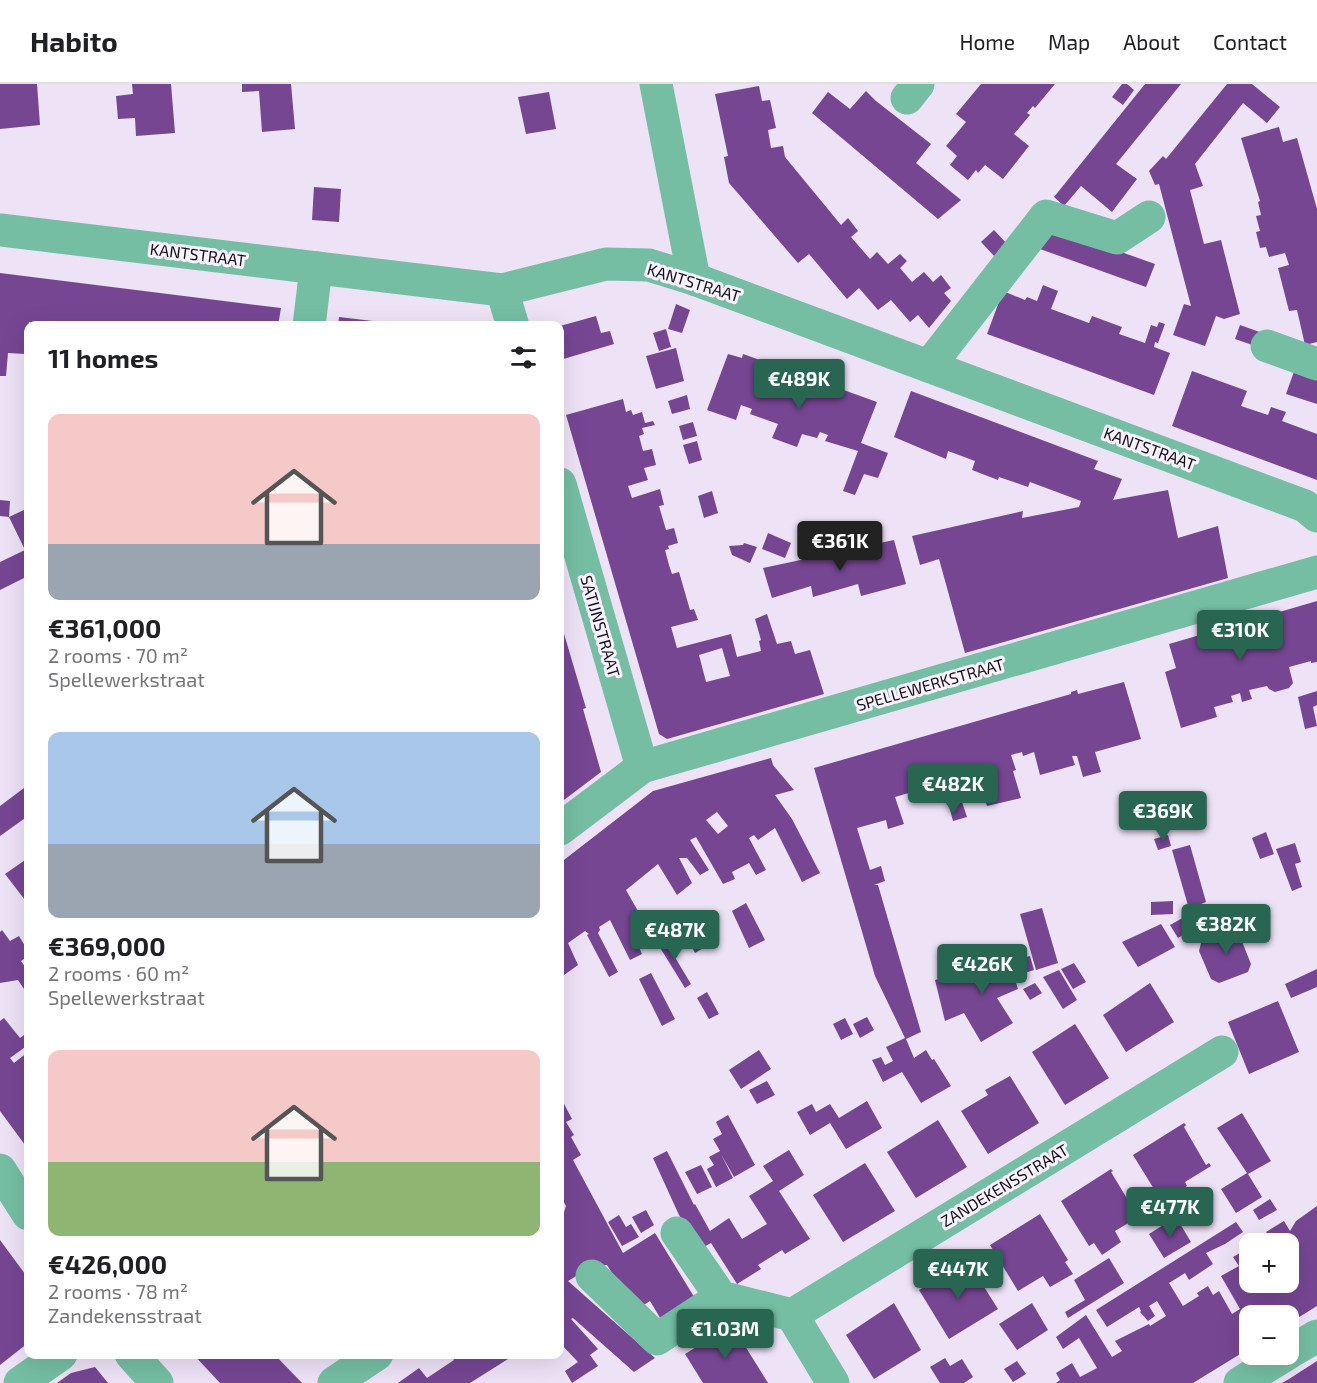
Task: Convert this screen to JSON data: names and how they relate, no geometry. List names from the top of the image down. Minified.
{"streets":{"street":["KANTSTRAAT","SATIJNSTRAAT","SPELLEWERKSTRAAT","ZANDEKENSSTRAAT"]},"crossings":[["SATIJNSTRAAT","SPELLEWERKSTRAAT"]],"page":{"header":"Habito","nav":["Home","Map","About","Contact"],"heading":"11 homes","price":["€489K","€361K","€310K","€482K","€369K","€382K","€487K","€426K","€477K","€447K","€1.03M"],"list":[{"name":"€361,000","note":"2 rooms · 70 m² · Spellewerkstraat"},{"name":"€369,000","note":"2 rooms · 60 m² · Spellewerkstraat"},{"name":"€426,000","note":"2 rooms · 78 m² · Zandekensstraat"}],"map_buttons":["+","−"]}}
